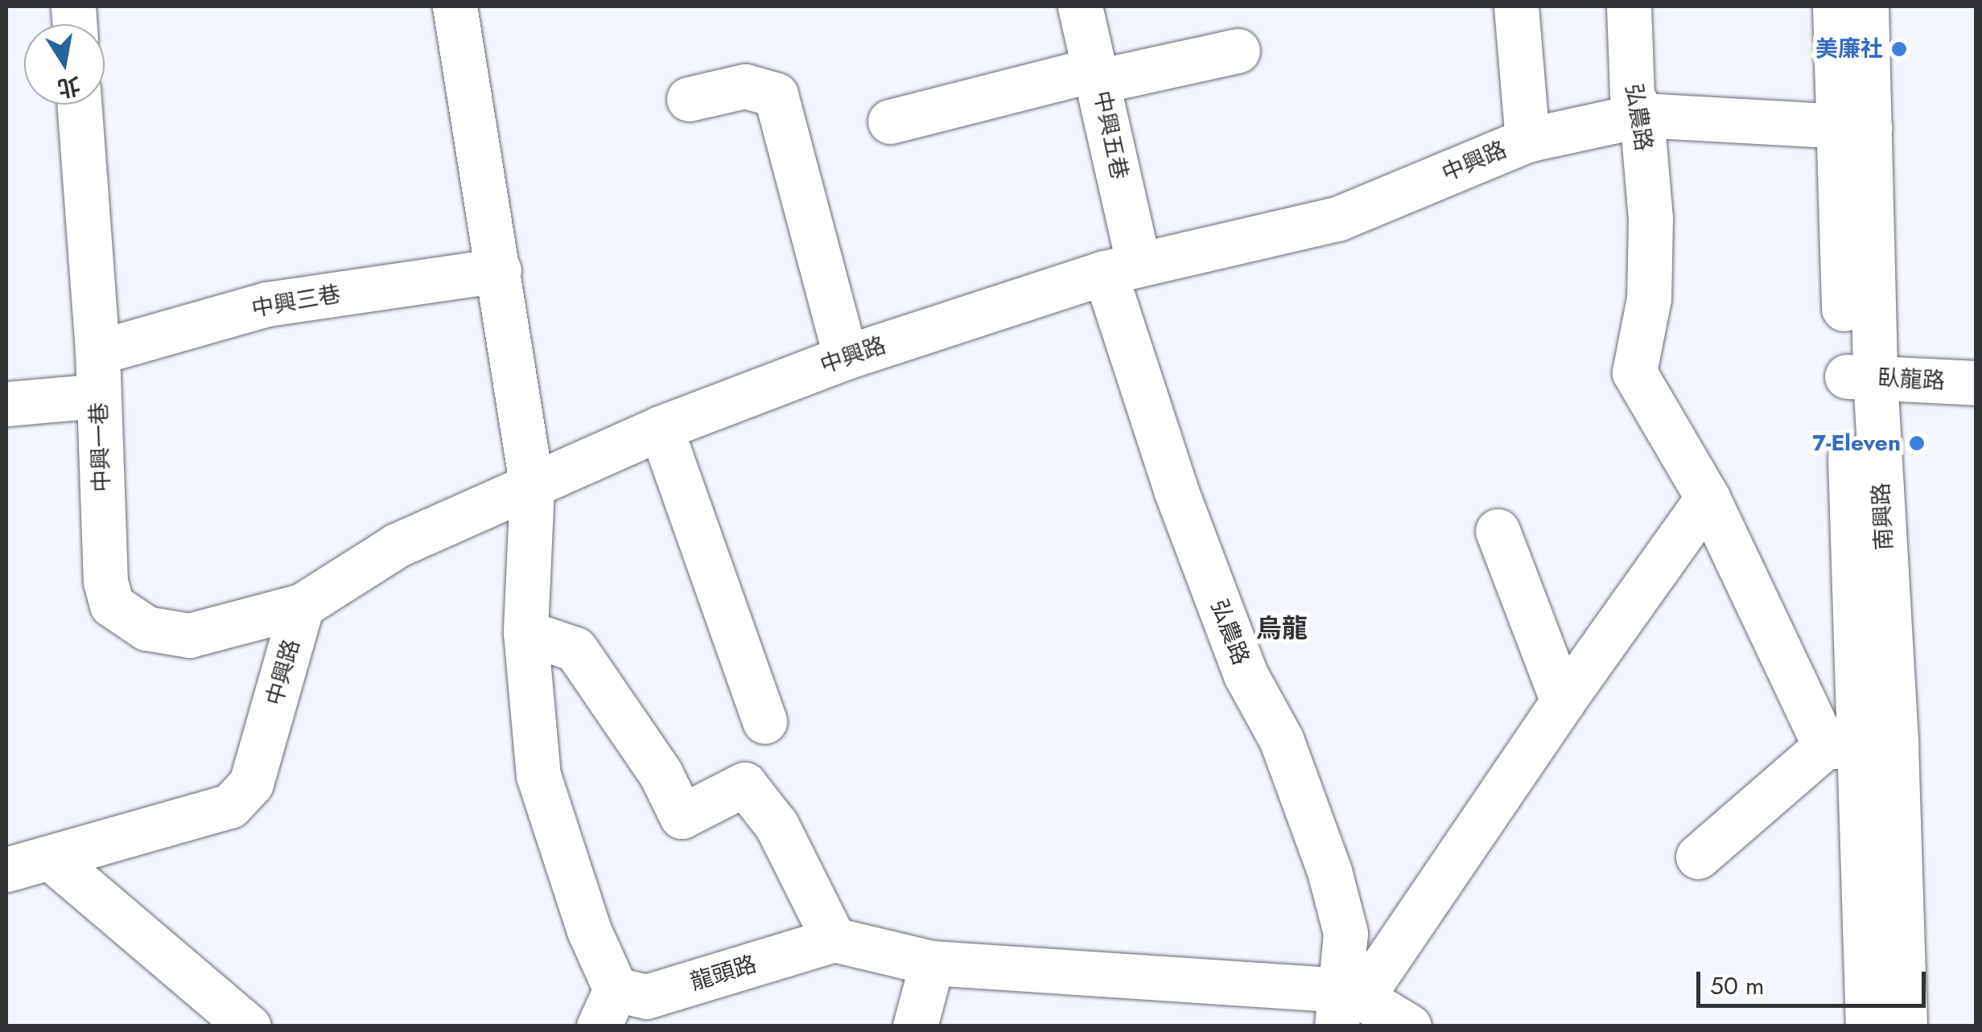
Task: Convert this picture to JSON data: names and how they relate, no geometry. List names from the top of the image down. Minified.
{"streets":{"street":["弘農路","中興五巷","中興路","中興三巷","臥龍路","中興一巷","南興路","龍頭路"]},"crossings":[["弘農路","中興五巷"],["弘農路","中興路"],["弘農路","南興路"],["中興五巷","中興路"],["中興路","中興一巷"],["中興路","南興路"],["中興路","龍頭路"],["中興三巷","中興一巷"],["臥龍路","南興路"]],"districts":["烏龍"],"places":["美廉社","7-Eleven"],"scale_bar":"50 m","north":"bottom"}
